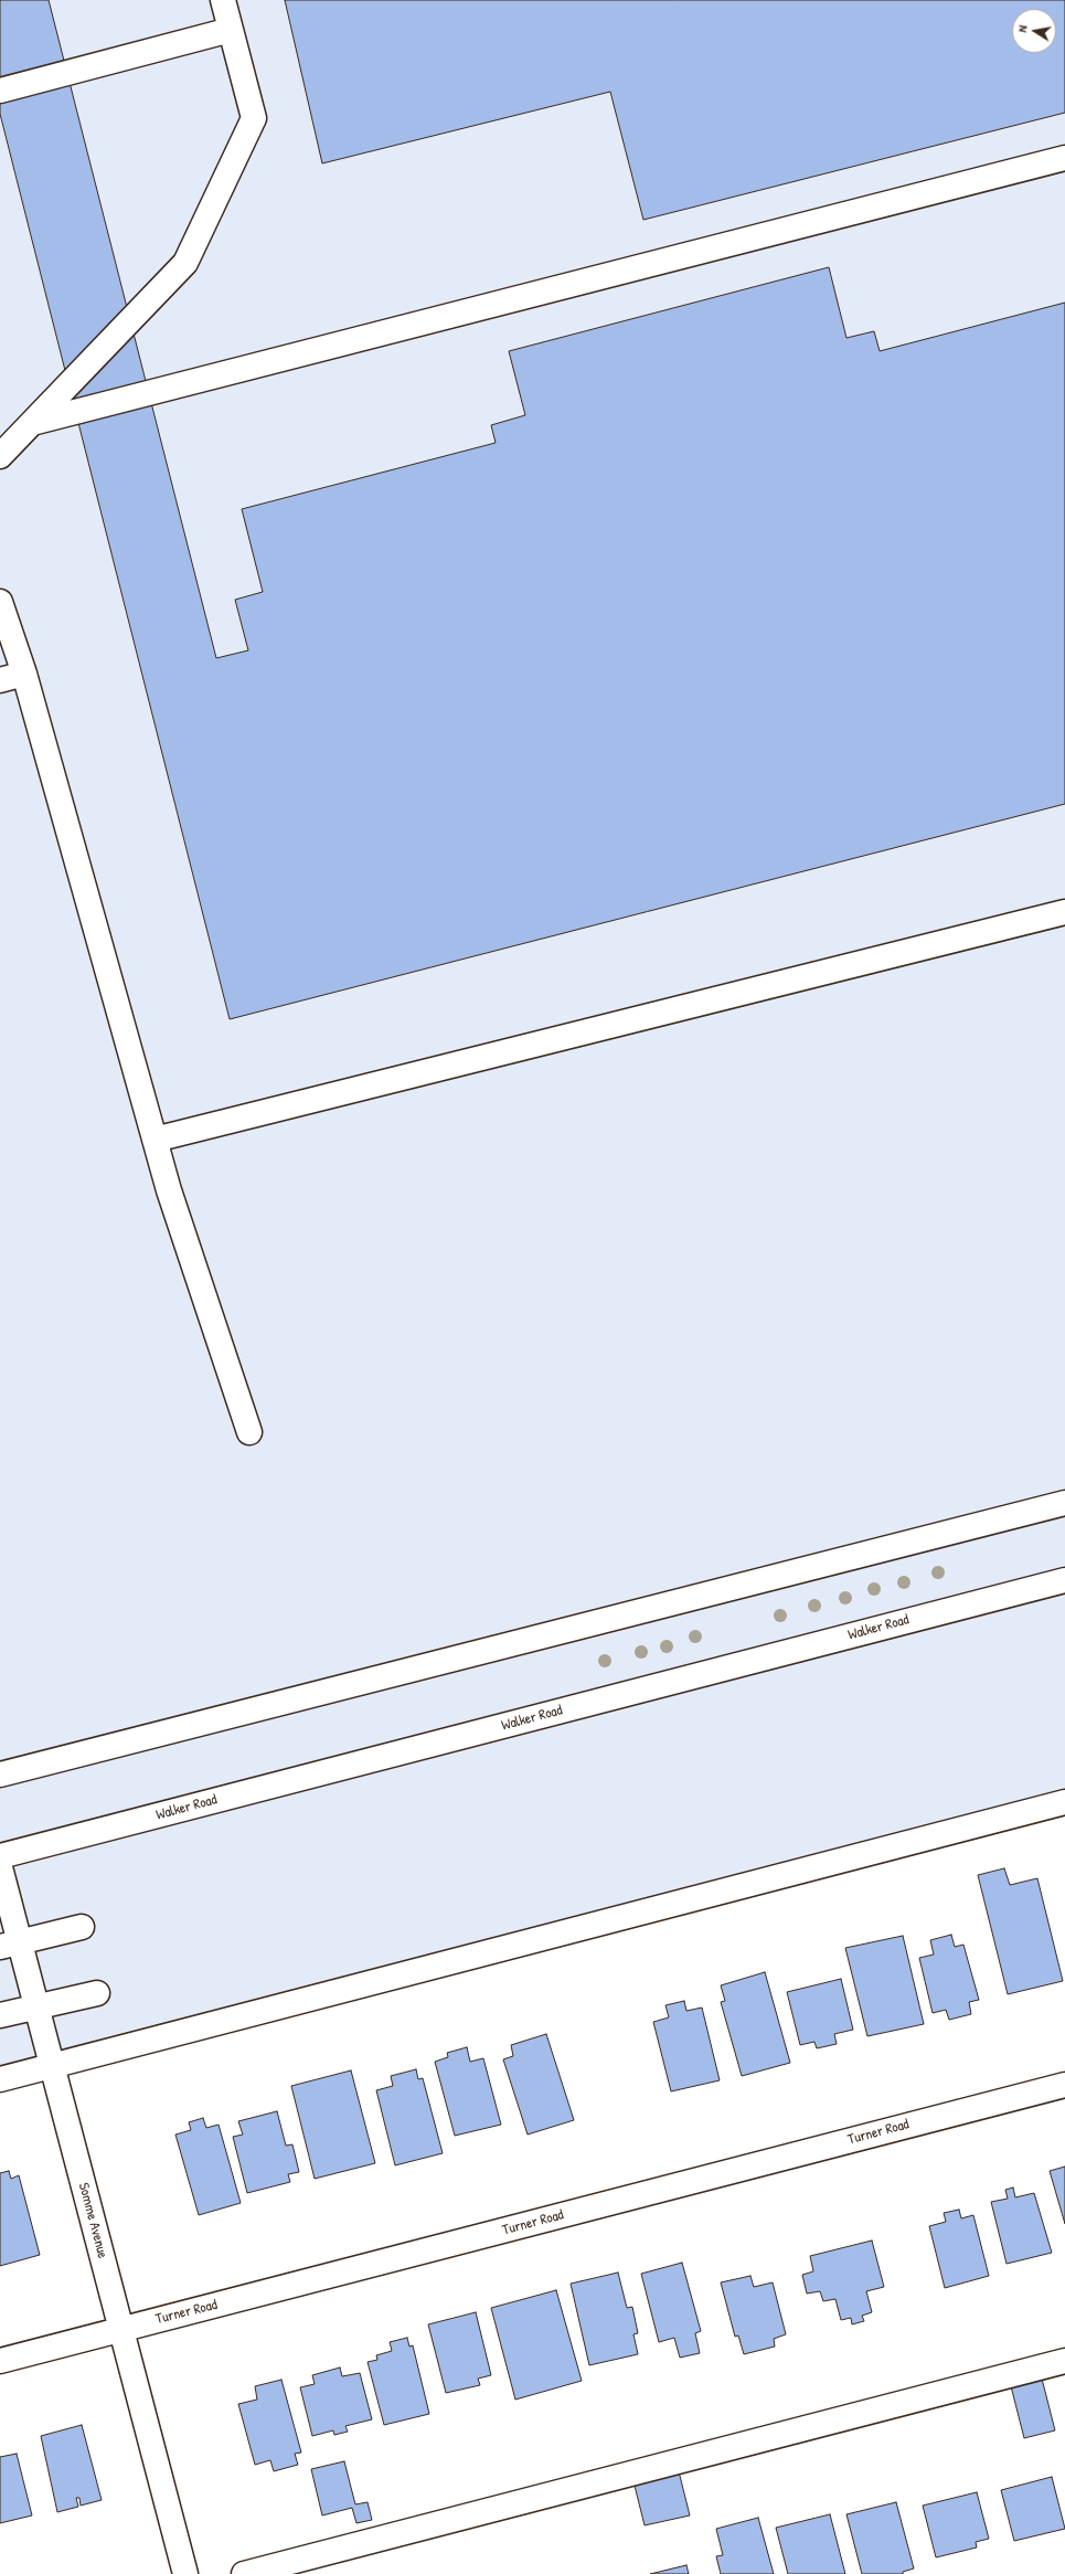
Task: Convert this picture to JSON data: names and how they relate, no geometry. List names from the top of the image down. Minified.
{"streets":{"main road":["Walker Road","Turner Road","Somme Avenue"]},"crossings":[["Turner Road","Somme Avenue"]],"north":"left"}
